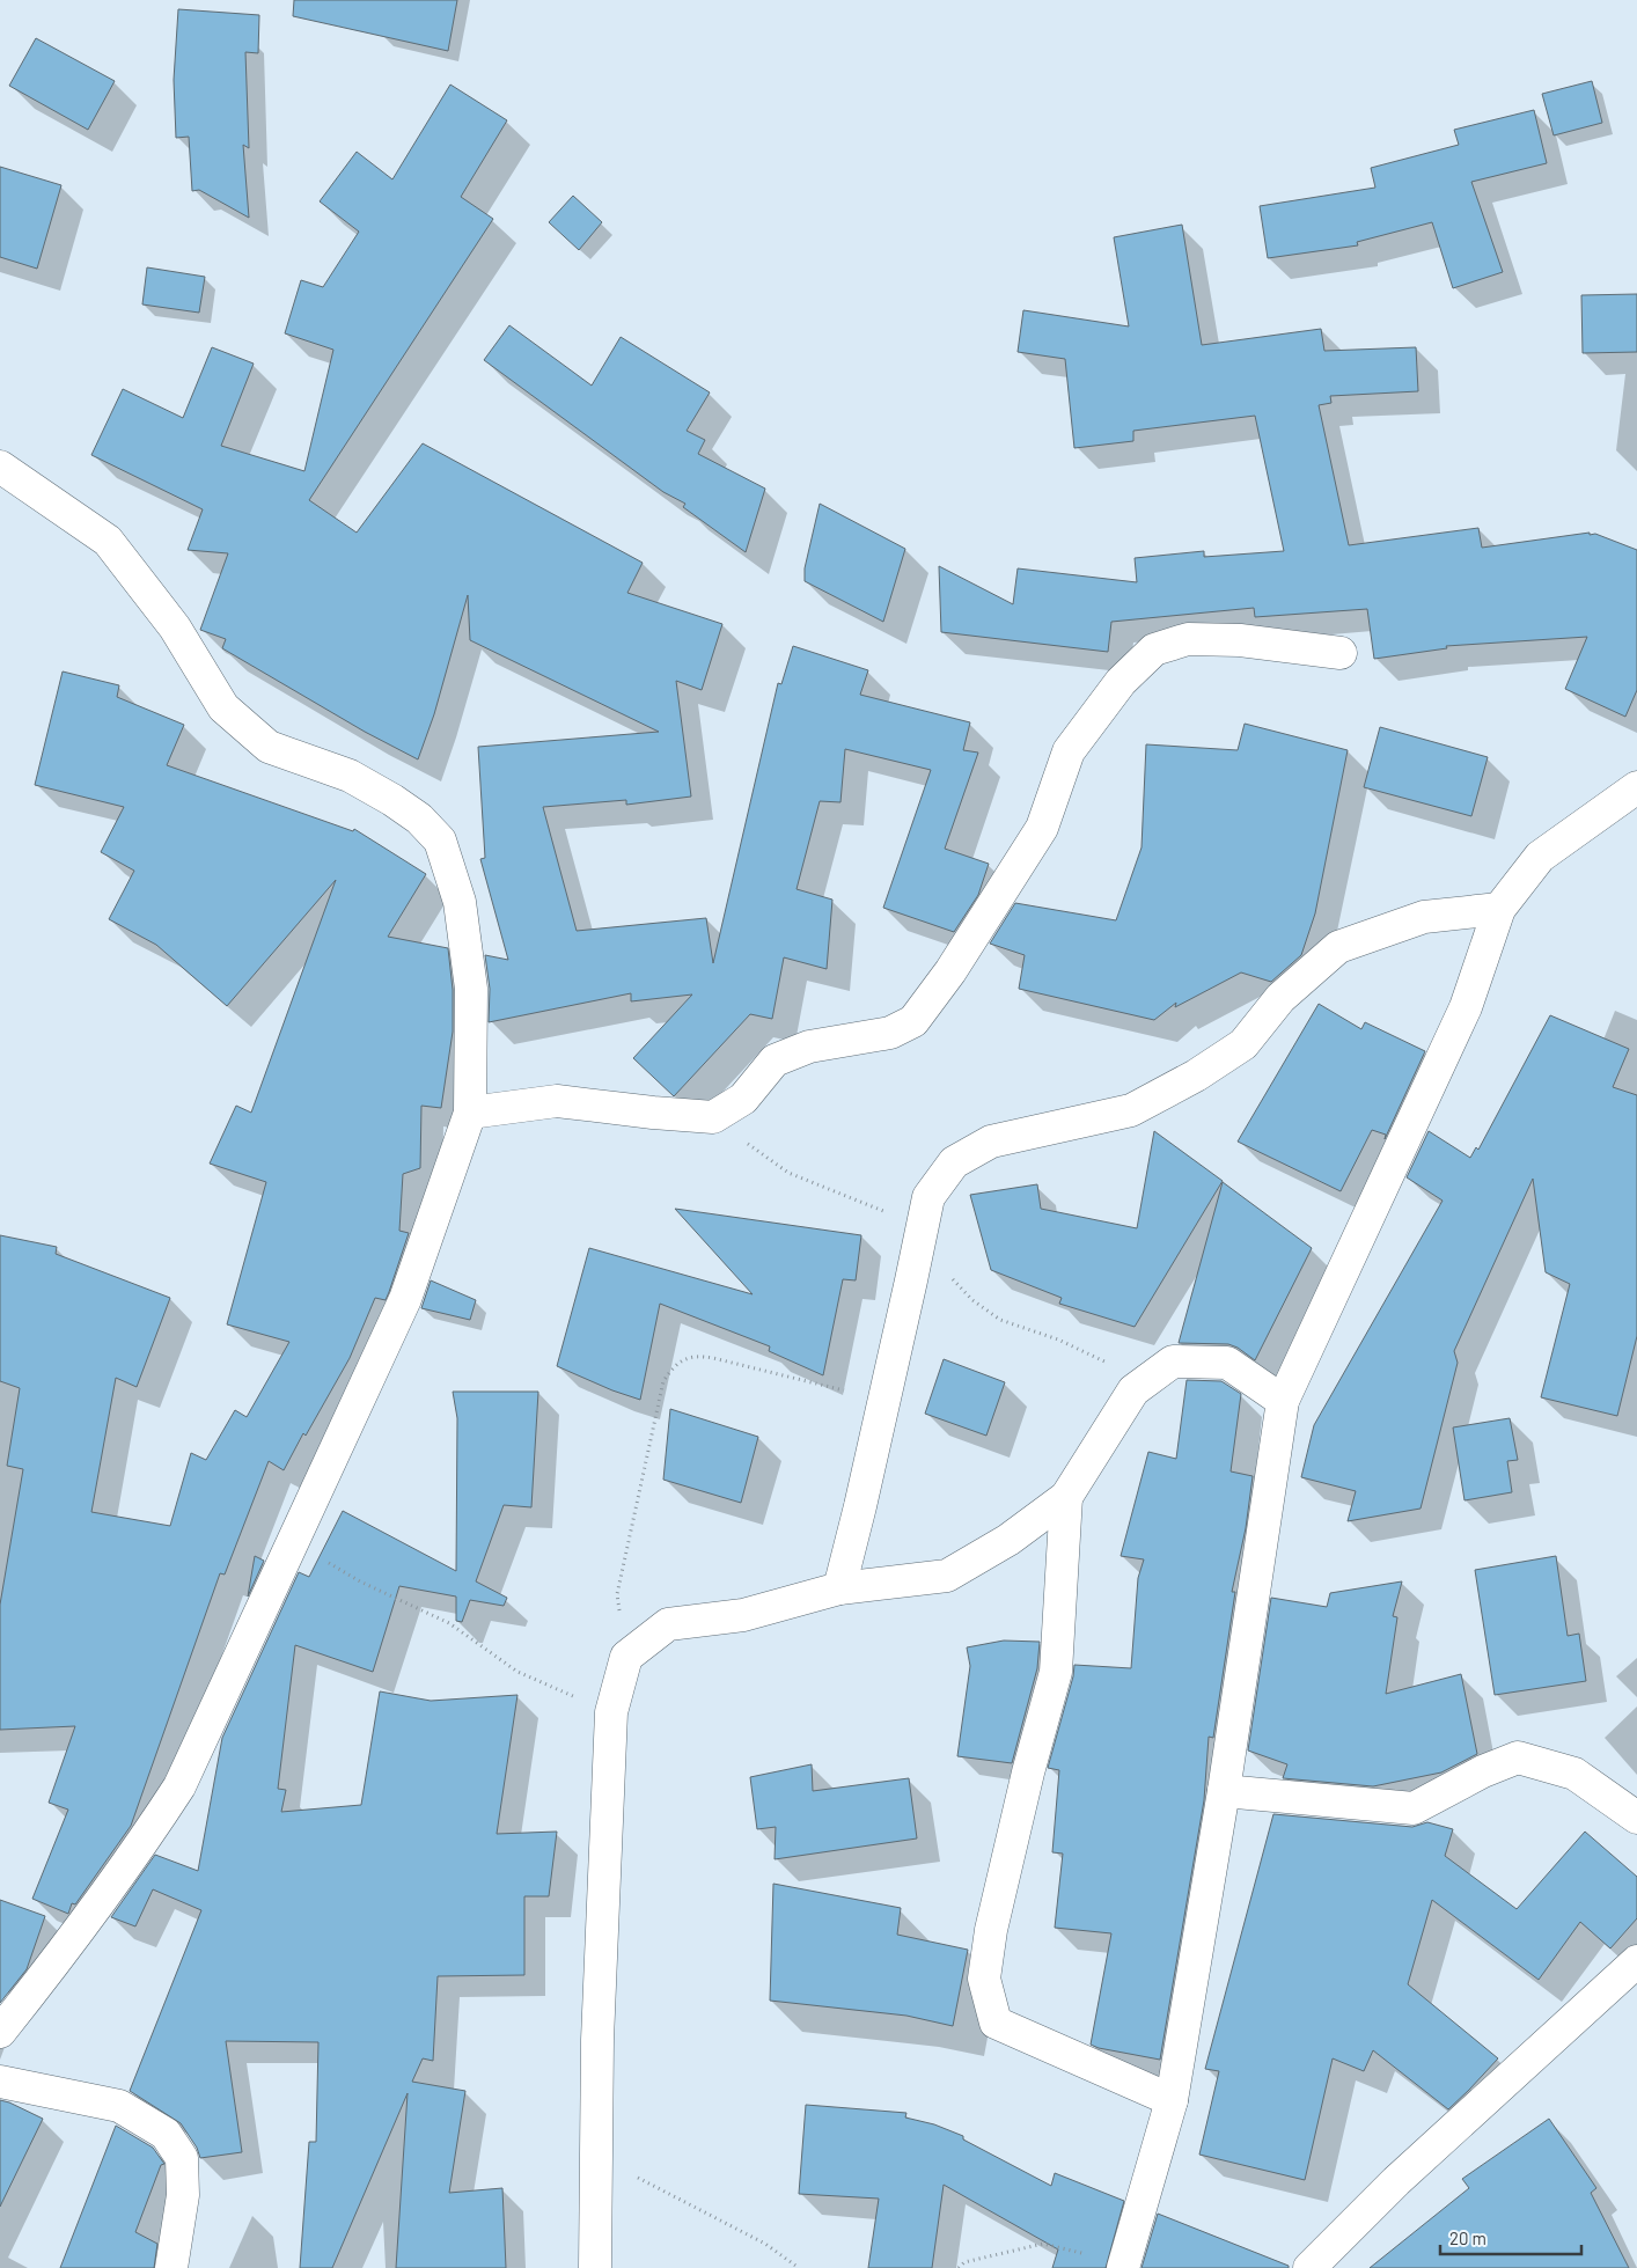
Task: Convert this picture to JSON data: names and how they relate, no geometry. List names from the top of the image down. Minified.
{"scale_bar":"20 m"}
